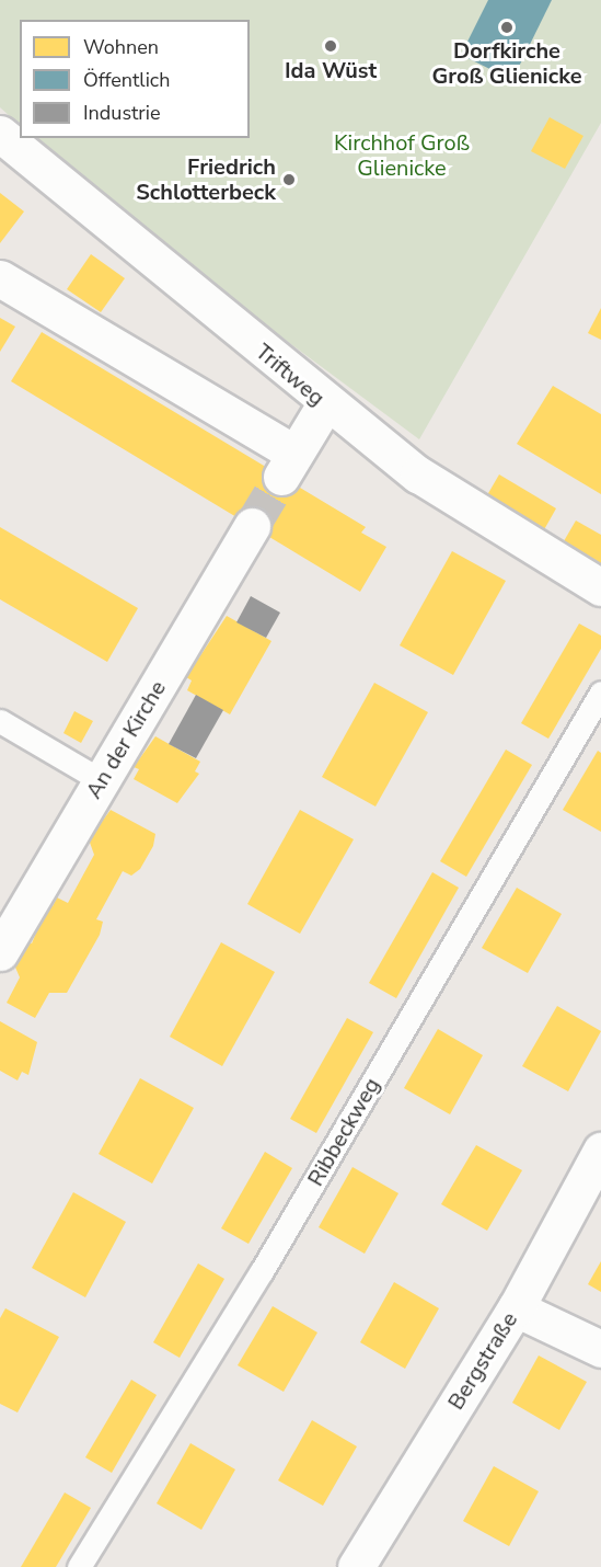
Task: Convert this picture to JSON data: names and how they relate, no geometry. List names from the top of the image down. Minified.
{"streets":{"street":["Triftweg","An der Kirche","Bergstraße"],"lane":["Ribbeckweg"]},"parks":["Kirchhof Groß Glienicke"],"places":["Dorfkirche Groß Glienicke","Ida Wüst","Friedrich Schlotterbeck"],"legend":["Wohnen","Öffentlich","Industrie"]}
